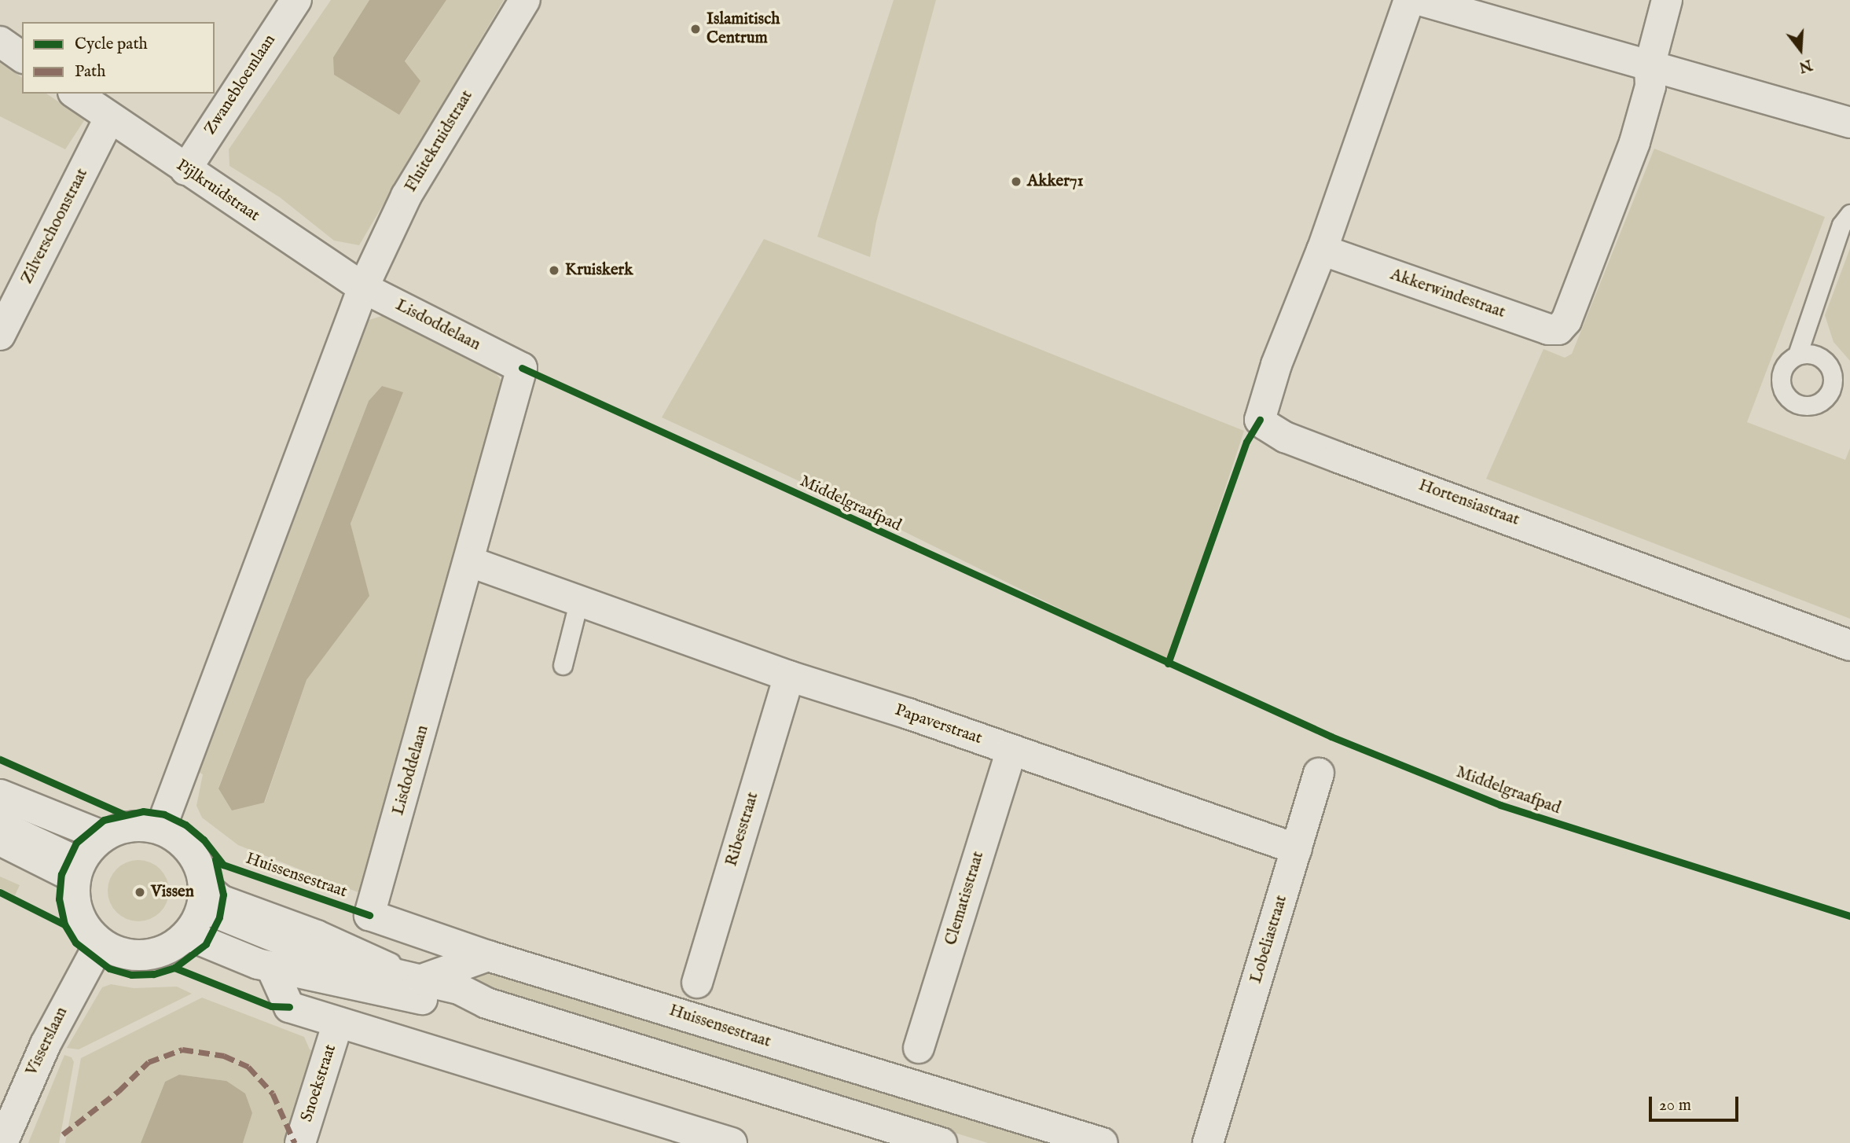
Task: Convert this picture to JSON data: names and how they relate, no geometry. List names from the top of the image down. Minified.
{"streets":{"street":["Zwanebloemlaan","Fluitekruidstraat","Pijlkruidstraat","Zilverschoonstraat","Akkerwindestraat","Lisdoddelaan","Hortensiastraat","Papaverstraat","Ribesstraat","Huissensestraat","Clematisstraat","Lobeliastraat","Visserslaan","Snoekstraat"],"cycle path":["Middelgraafpad"]},"crossings":[["Zwanebloemlaan","Pijlkruidstraat"],["Fluitekruidstraat","Pijlkruidstraat"],["Fluitekruidstraat","Lisdoddelaan"],["Pijlkruidstraat","Zilverschoonstraat"],["Pijlkruidstraat","Lisdoddelaan"],["Akkerwindestraat","Hortensiastraat"],["Lisdoddelaan","Papaverstraat"],["Lisdoddelaan","Huissensestraat"],["Papaverstraat","Ribesstraat"],["Papaverstraat","Clematisstraat"],["Papaverstraat","Lobeliastraat"]],"places":["Islamitisch Centrum","Akker71","Kruiskerk","Vissen"],"legend":["Cycle path","Path"],"scale_bar":"20 m","north":"bottom"}
